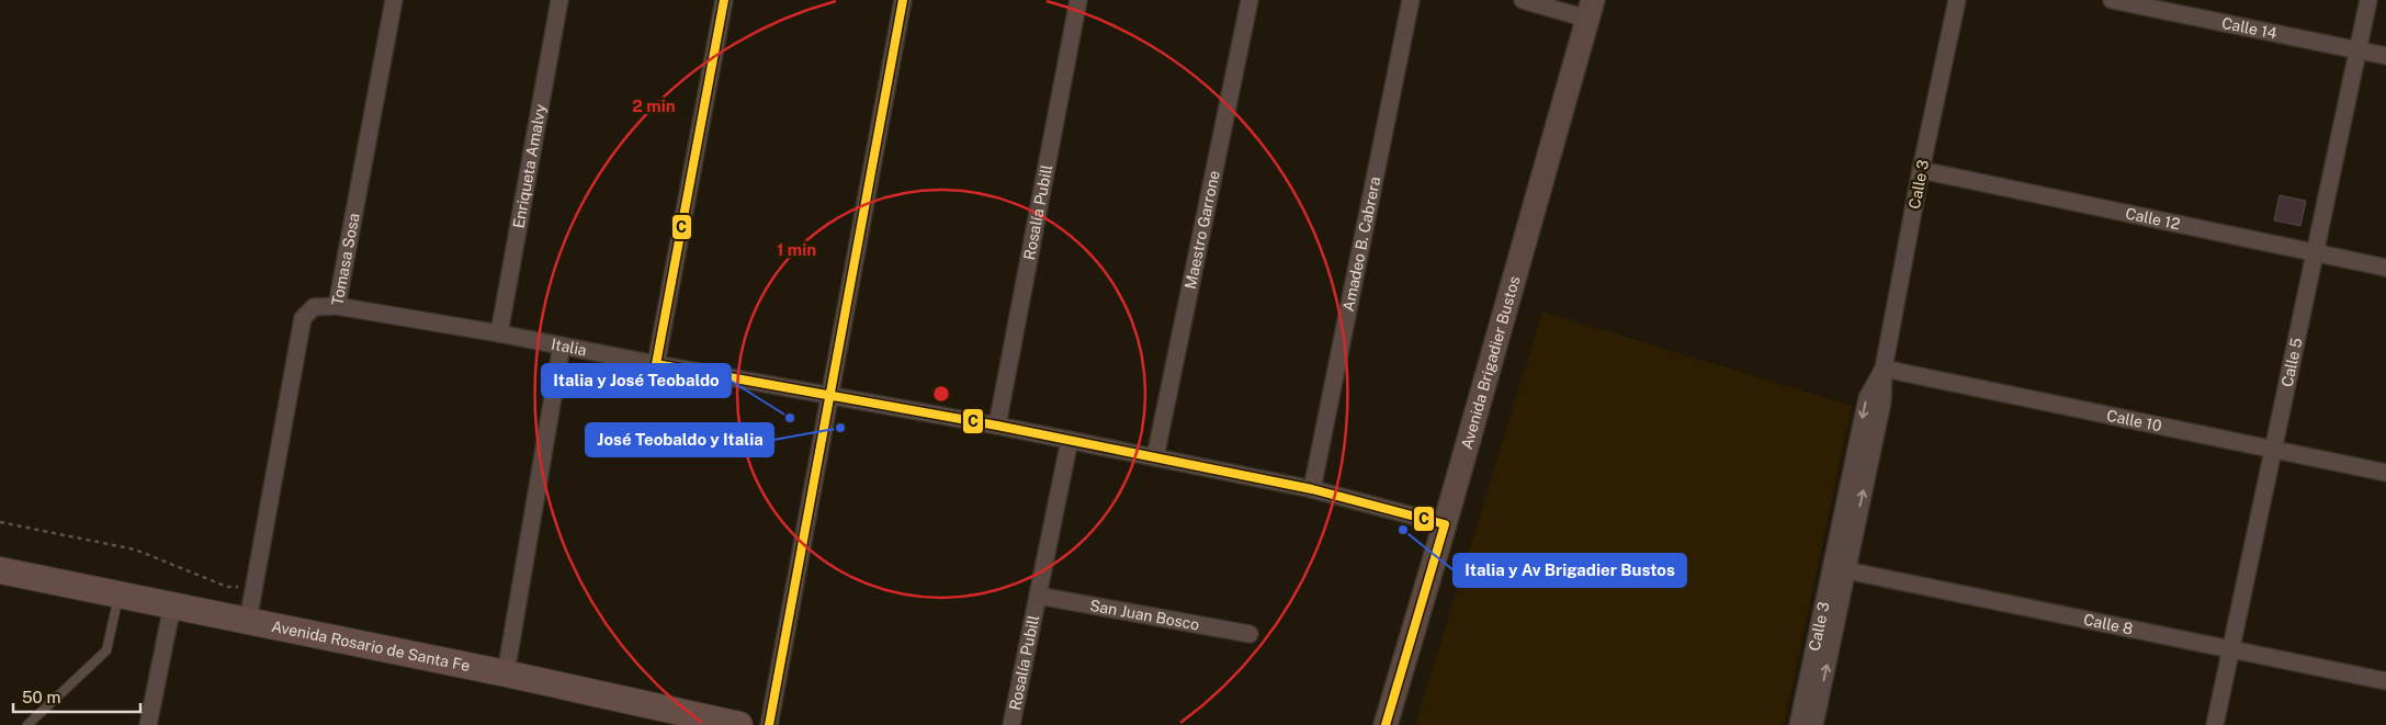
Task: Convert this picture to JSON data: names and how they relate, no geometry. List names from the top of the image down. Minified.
{"streets":{"main road":["Avenida Rosario de Santa Fe"],"street":["Calle 14","Enriqueta Amalvy","Calle 3","Rosalía Pubill","Calle 12","Maestro Garrone","Amadeo B. Cabrera","Tomasa Sosa","Italia","Calle 5","Avenida Brigadier Bustos","Calle 10","San Juan Bosco","Calle 8"]},"crossings":[["Calle 14","Calle 5"],["Enriqueta Amalvy","Italia"],["Calle 3","Calle 12"],["Calle 3","Calle 10"],["Calle 3","Calle 8"],["Rosalía Pubill","Italia"],["Rosalía Pubill","San Juan Bosco"],["Calle 12","Calle 5"],["Maestro Garrone","Italia"],["Amadeo B. Cabrera","Italia"],["Tomasa Sosa","Italia"],["Tomasa Sosa","Avenida Rosario de Santa Fe"],["Italia","Avenida Brigadier Bustos"],["Calle 5","Calle 10"],["Calle 5","Calle 8"]],"places":["Italia y José Teobaldo","José Teobaldo y Italia","Italia y Av Brigadier Bustos"],"lines":["transit line C"],"scale_bar":"50 m","rings":["2 min","1 min"]}
